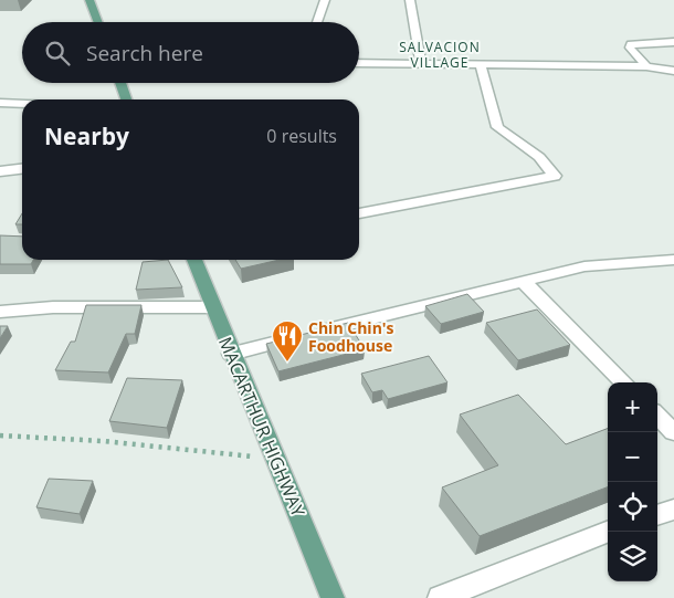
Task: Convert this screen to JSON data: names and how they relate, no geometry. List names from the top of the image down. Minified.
{"streets":{"main road":["MACARTHUR HIGHWAY"]},"districts":["SALVACION VILLAGE"],"places":{"restaurant":["Chin Chin's Foodhouse"]},"page":{"search":"Search here","heading":["Nearby","0 results"],"map_buttons":["+","−"]}}
